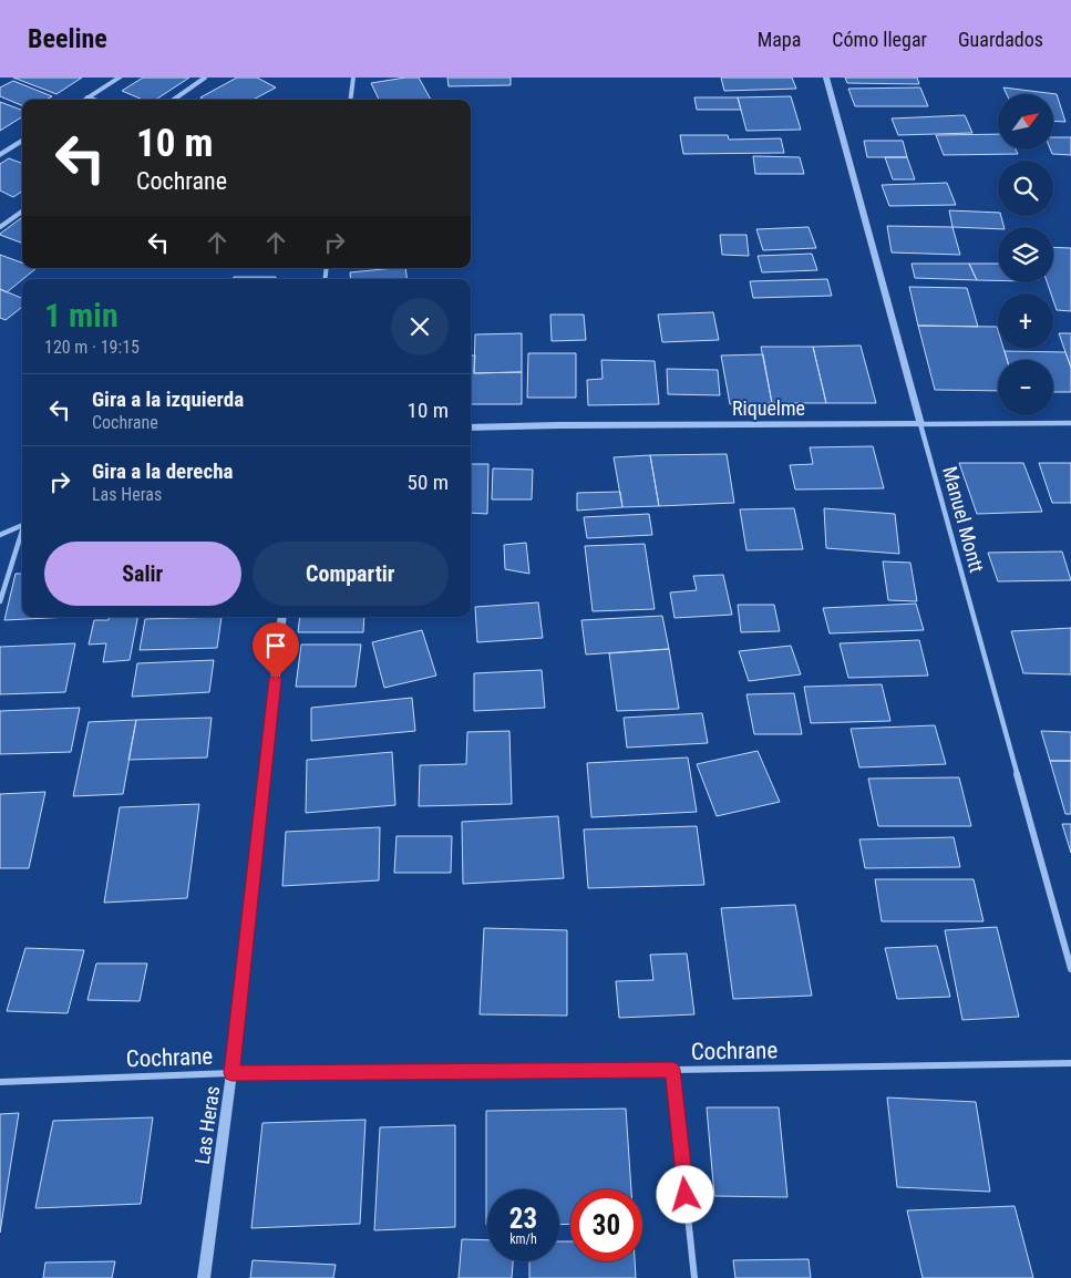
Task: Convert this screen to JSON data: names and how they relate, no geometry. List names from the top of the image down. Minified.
{"streets":{"street":["Riquelme","Manuel Montt","Cochrane","Las Heras"]},"crossings":[["Riquelme","Manuel Montt"],["Cochrane","Las Heras"]],"north":"top right","page":{"header":"Beeline","nav":["Mapa","Cómo llegar","Guardados"],"map_buttons":["+","−"],"turn":["10 m","Cochrane"],"heading":["1 min","120 m · 19:15"],"list":[{"name":"Gira a la izquierda","note":"Cochrane","value":"10 m"},{"name":"Gira a la derecha","note":"Las Heras","value":"50 m"}],"buttons":["Salir","Compartir"],"speed":"23 km/h","limit":"30"}}
